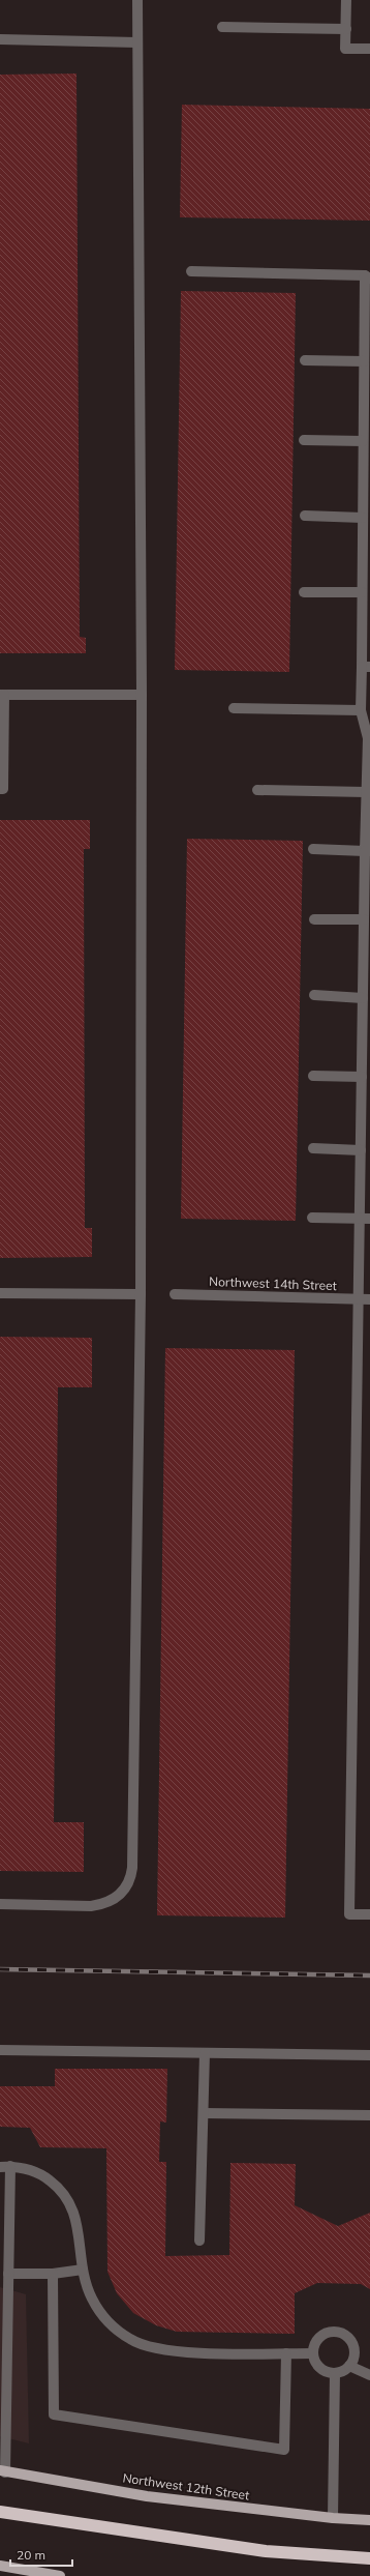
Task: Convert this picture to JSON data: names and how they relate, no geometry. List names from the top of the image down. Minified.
{"streets":{"main road":["Northwest 12th Street"],"street":["Northwest 14th Street"]},"scale_bar":"20 m"}
